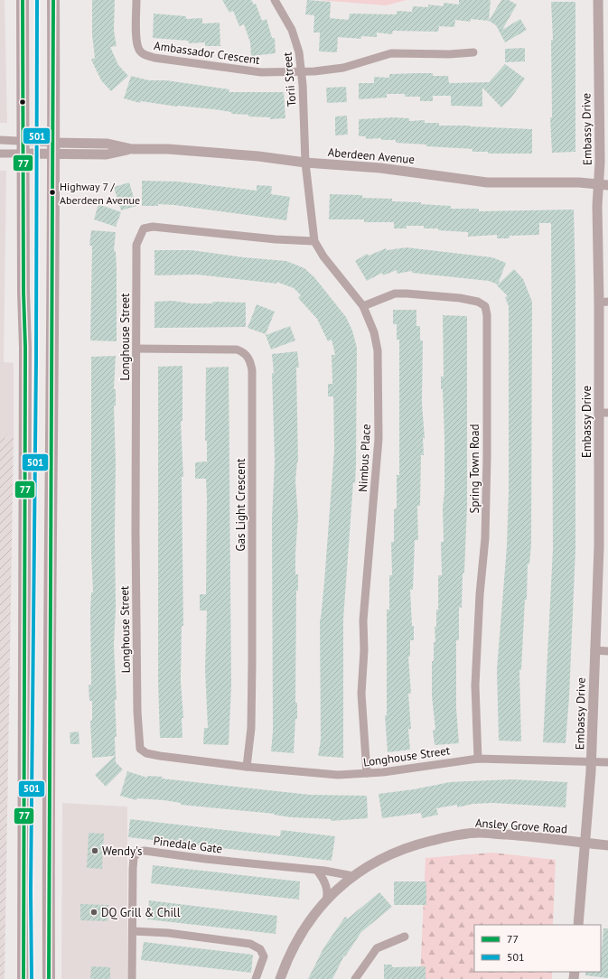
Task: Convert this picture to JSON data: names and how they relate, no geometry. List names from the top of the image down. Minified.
{"streets":{"street":["Ambassador Crescent","Torii Street","Embassy Drive","Aberdeen Avenue","Longhouse Street","Nimbus Place","Spring Town Road","Gas Light Crescent","Ansley Grove Road","Pinedale Gate"]},"crossings":[["Ambassador Crescent","Torii Street"],["Torii Street","Aberdeen Avenue"],["Torii Street","Nimbus Place"],["Embassy Drive","Aberdeen Avenue"],["Embassy Drive","Longhouse Street"],["Embassy Drive","Ansley Grove Road"],["Aberdeen Avenue","Nimbus Place"],["Longhouse Street","Nimbus Place"],["Longhouse Street","Spring Town Road"],["Longhouse Street","Gas Light Crescent"],["Nimbus Place","Spring Town Road"],["Ansley Grove Road","Pinedale Gate"]],"places":["Highway 7 / Aberdeen Avenue","Wendy's","DQ Grill & Chill"],"lines":["transit line 77","transit line 501"],"legend":["77","501"]}
